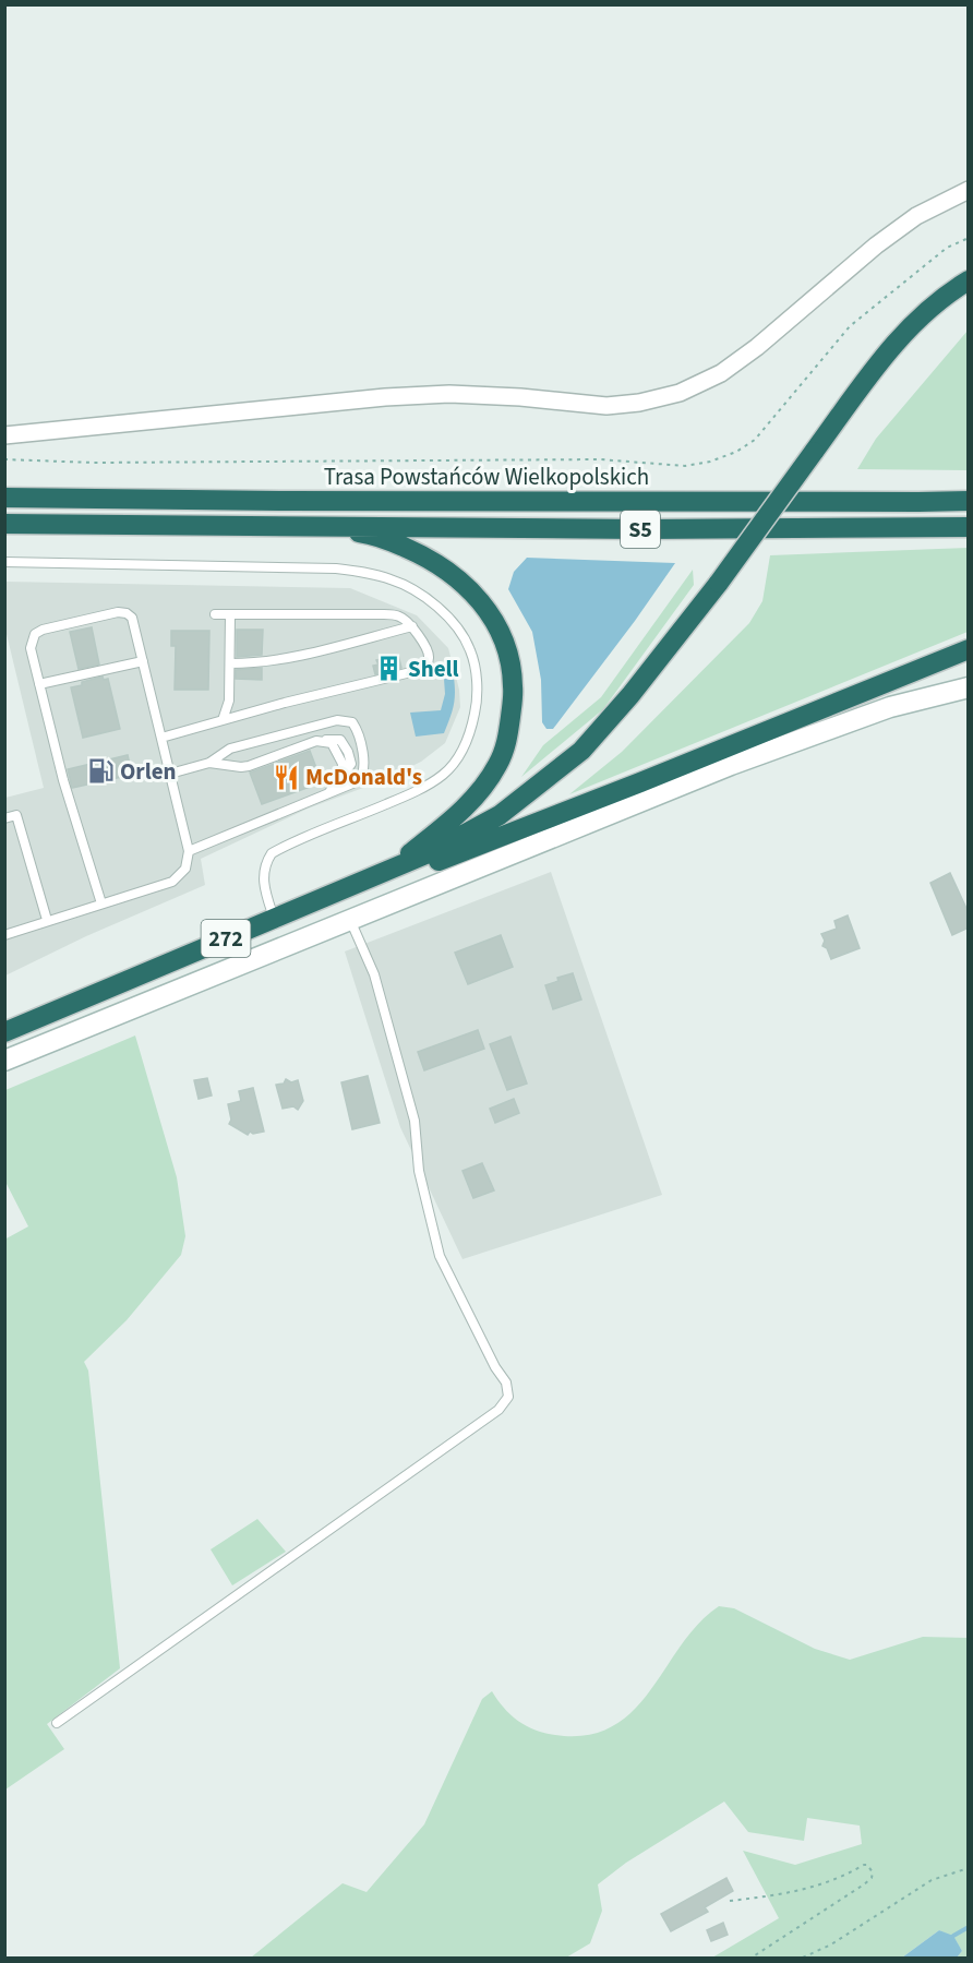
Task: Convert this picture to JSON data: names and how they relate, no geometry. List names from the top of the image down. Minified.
{"streets":{"highway":["Trasa Powstańców Wielkopolskich","S5","272"]},"places":{"building":["Shell"],"fuel station":["Orlen"],"restaurant":["McDonald's"]}}
